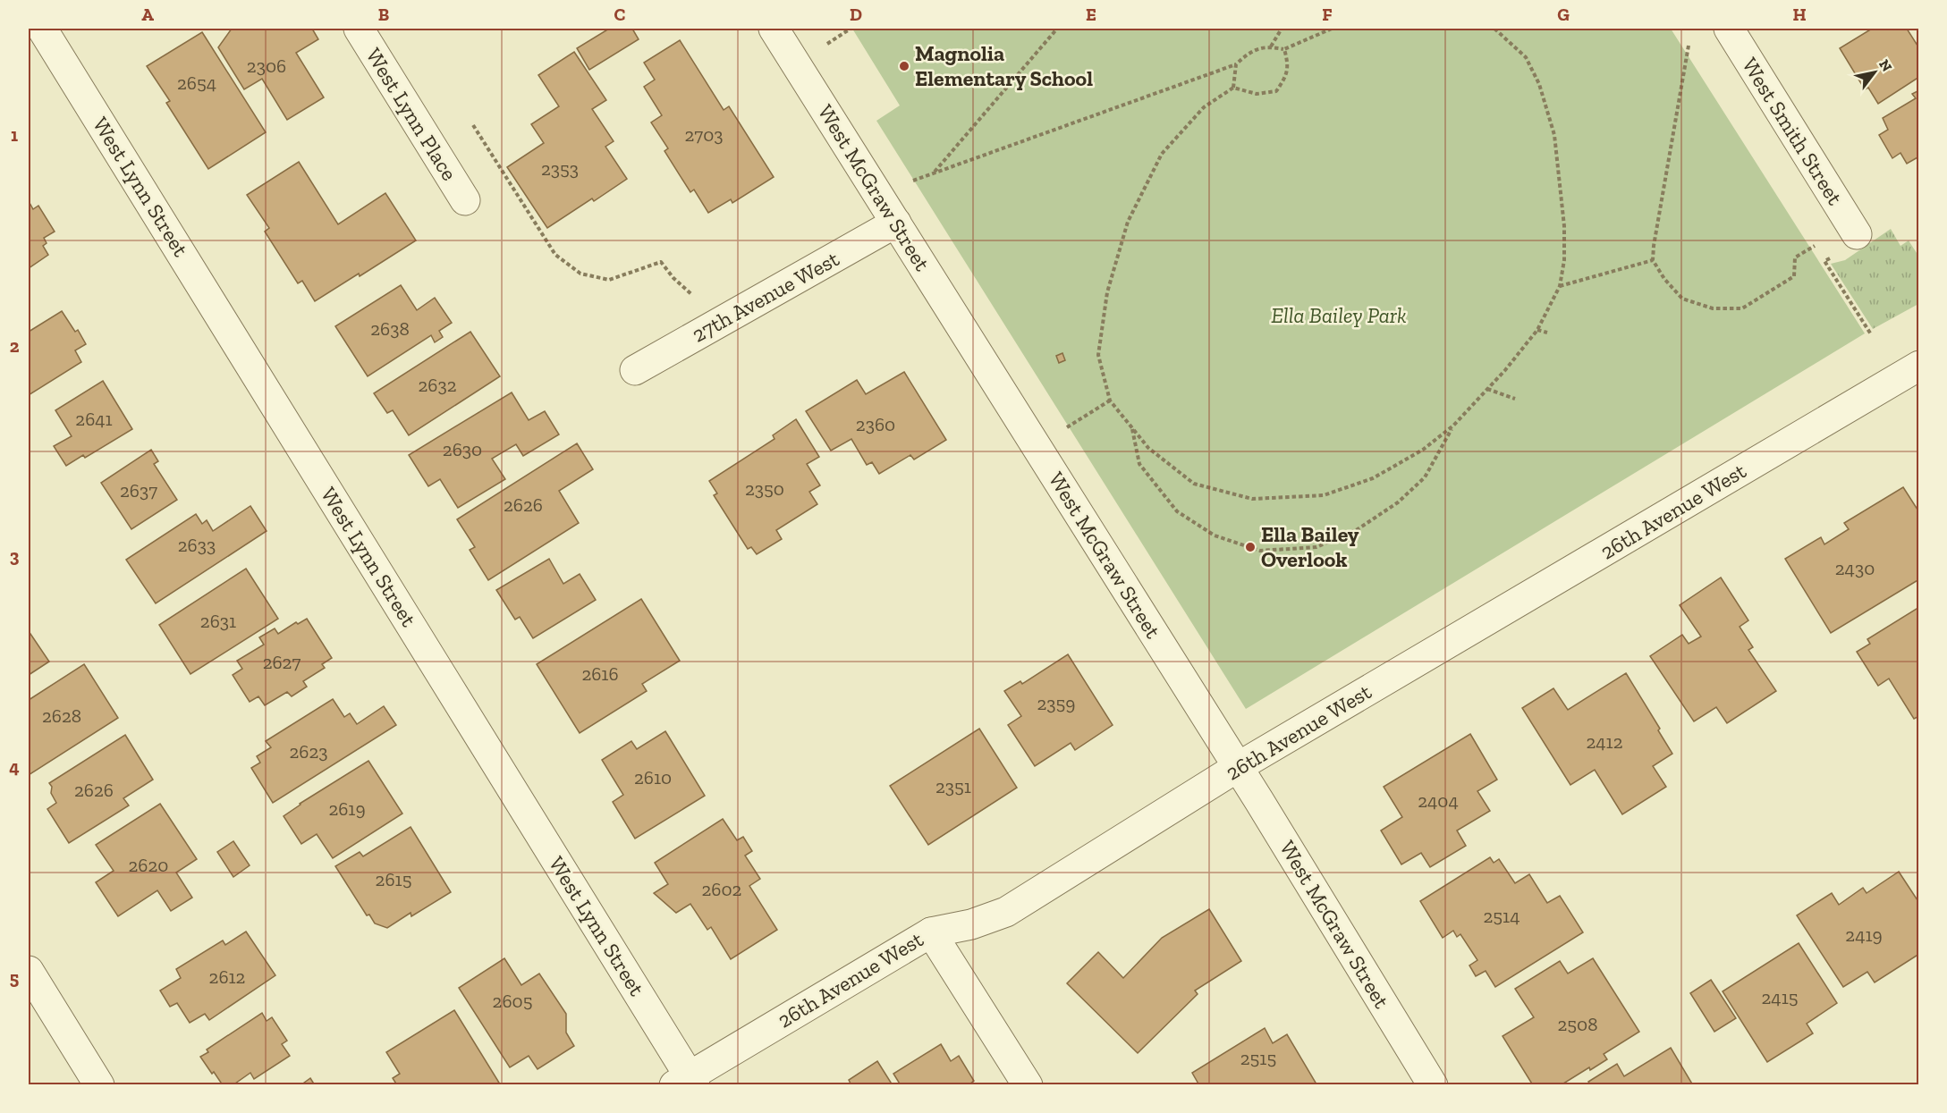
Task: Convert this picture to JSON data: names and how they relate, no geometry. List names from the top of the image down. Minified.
{"streets":{"street":["West Lynn Place","West Smith Street","West Lynn Street","West McGraw Street","27th Avenue West","26th Avenue West"]},"crossings":[["West Lynn Street","26th Avenue West"],["West McGraw Street","27th Avenue West"],["West McGraw Street","26th Avenue West"]],"parks":["Ella Bailey Park"],"places":["Magnolia Elementary School","Ella Bailey Overlook"],"house_numbers":["2306","2654","2703","2353","2638","2632","2641","2360","2630","2350","2637","2626","2633","2430","2631","2627","2616","2359","2628","2412","2623","2610","2351","2626","2404","2619","2620","2615","2602","2514","2419","2612","2415","2605","2508","2515"],"north":"top right","grid":{"columns":["A","B","C","D","E","F","G","H"],"rows":["1","2","3","4","5"]}}
